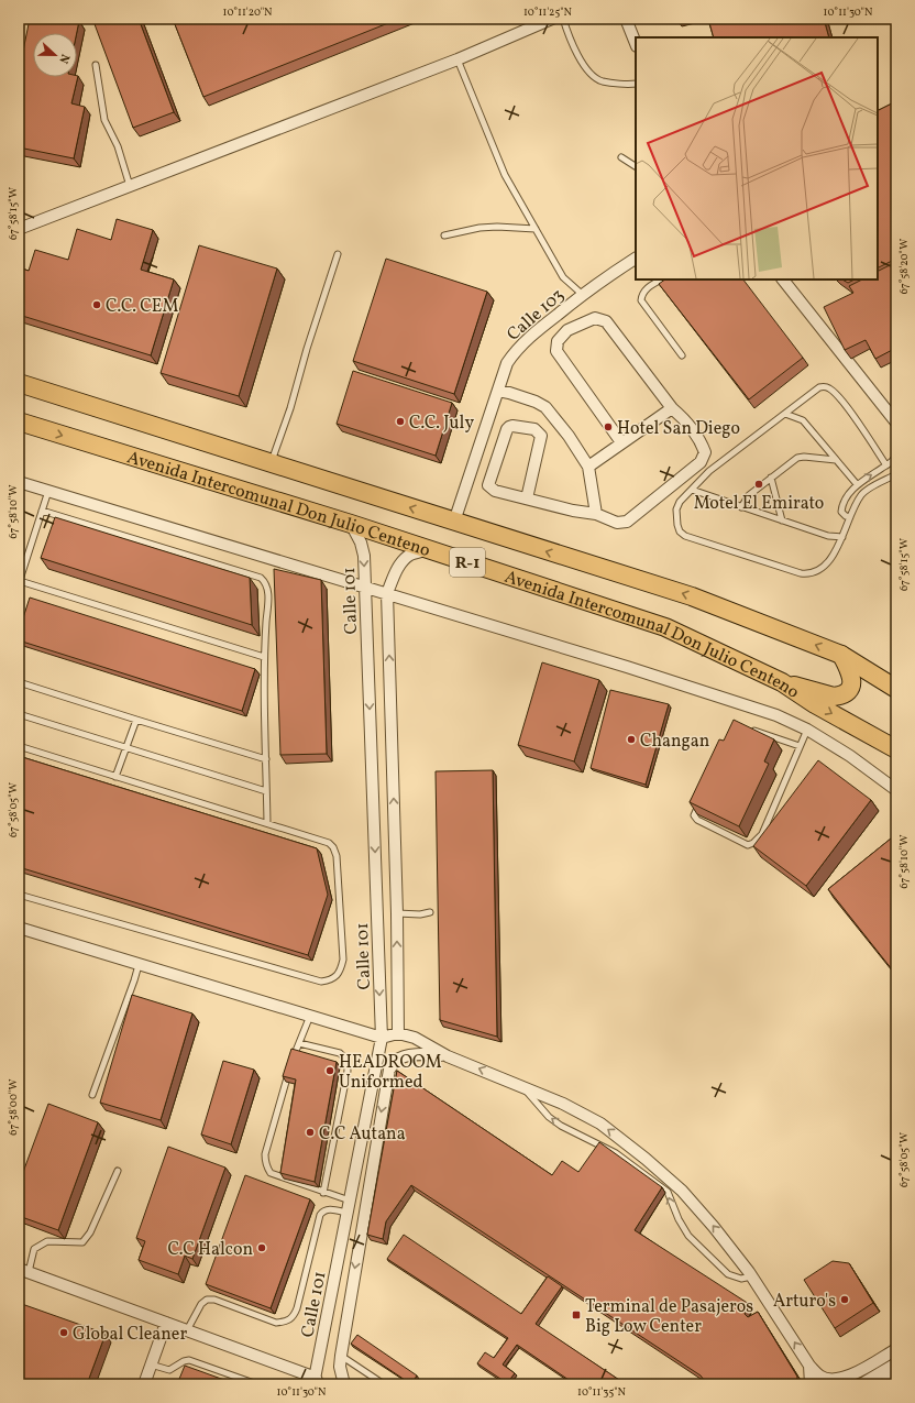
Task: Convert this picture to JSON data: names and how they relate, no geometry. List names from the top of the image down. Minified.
{"streets":{"main road":["Avenida Intercomunal Don Julio Centeno","R-1"],"street":["Calle 103","Calle 101"]},"crossings":[["Calle 103","Avenida Intercomunal Don Julio Centeno"],["Avenida Intercomunal Don Julio Centeno","Calle 101"]],"places":{"other":["C.C. CEM","C.C. July","Hotel San Diego","Motel El Emirato","Changan","HEADROOM Uniformed","C.C Autana","C.C Halcon","Arturo's","Global Cleaner"],"transit":["Terminal de Pasajeros Big Low Center"]},"north":"right","coordinates":["10°11'20\"N","10°11'25\"N","10°11'30\"N","67°58'15\"W","67°58'20\"W","67°58'10\"W","67°58'05\"W","67°58'00\"W","10°11'35\"N"]}
